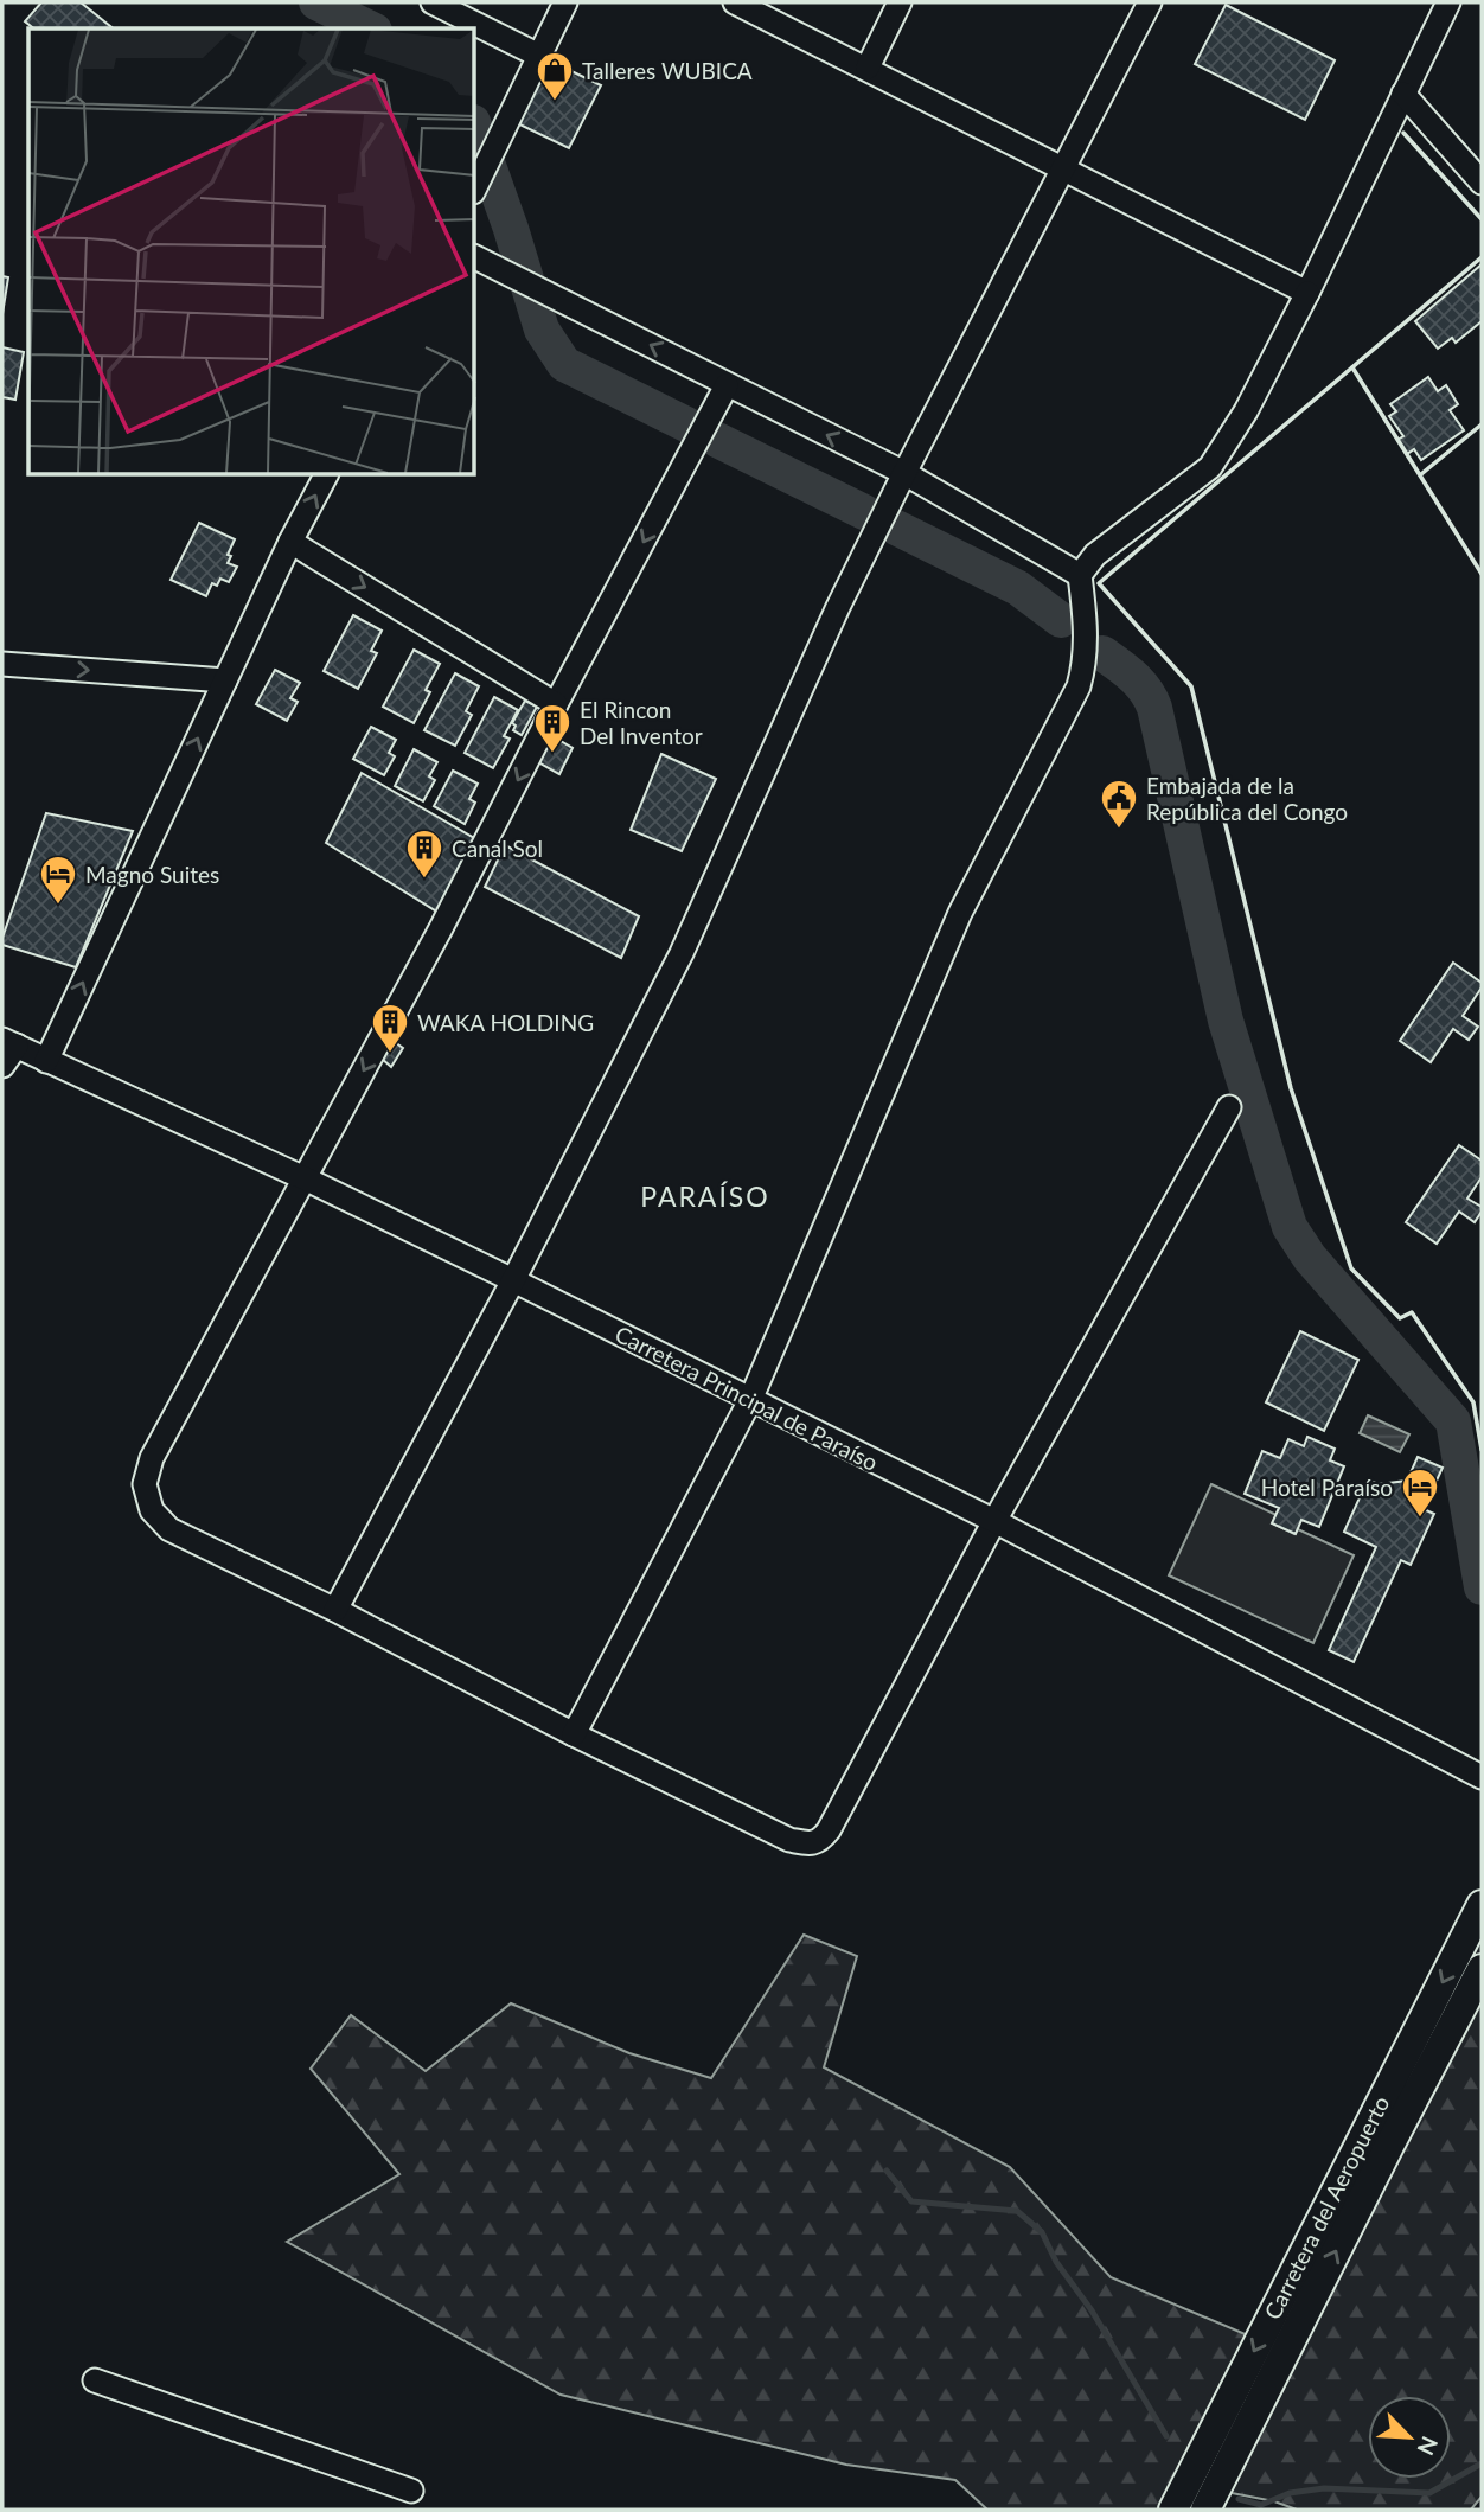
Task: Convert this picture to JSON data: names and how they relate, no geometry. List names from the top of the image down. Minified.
{"streets":{"main road":["Carretera del Aeropuerto"],"street":["Carretera Principal de Paraíso"]},"districts":["PARAÍSO"],"places":{"shop":["Talleres WUBICA"],"building":["El Rincon Del Inventor","Canal Sol","WAKA HOLDING"],"public building":["Embajada de la República del Congo"],"hotel":["Magno Suites","Hotel Paraíso"]},"north":"bottom right"}
